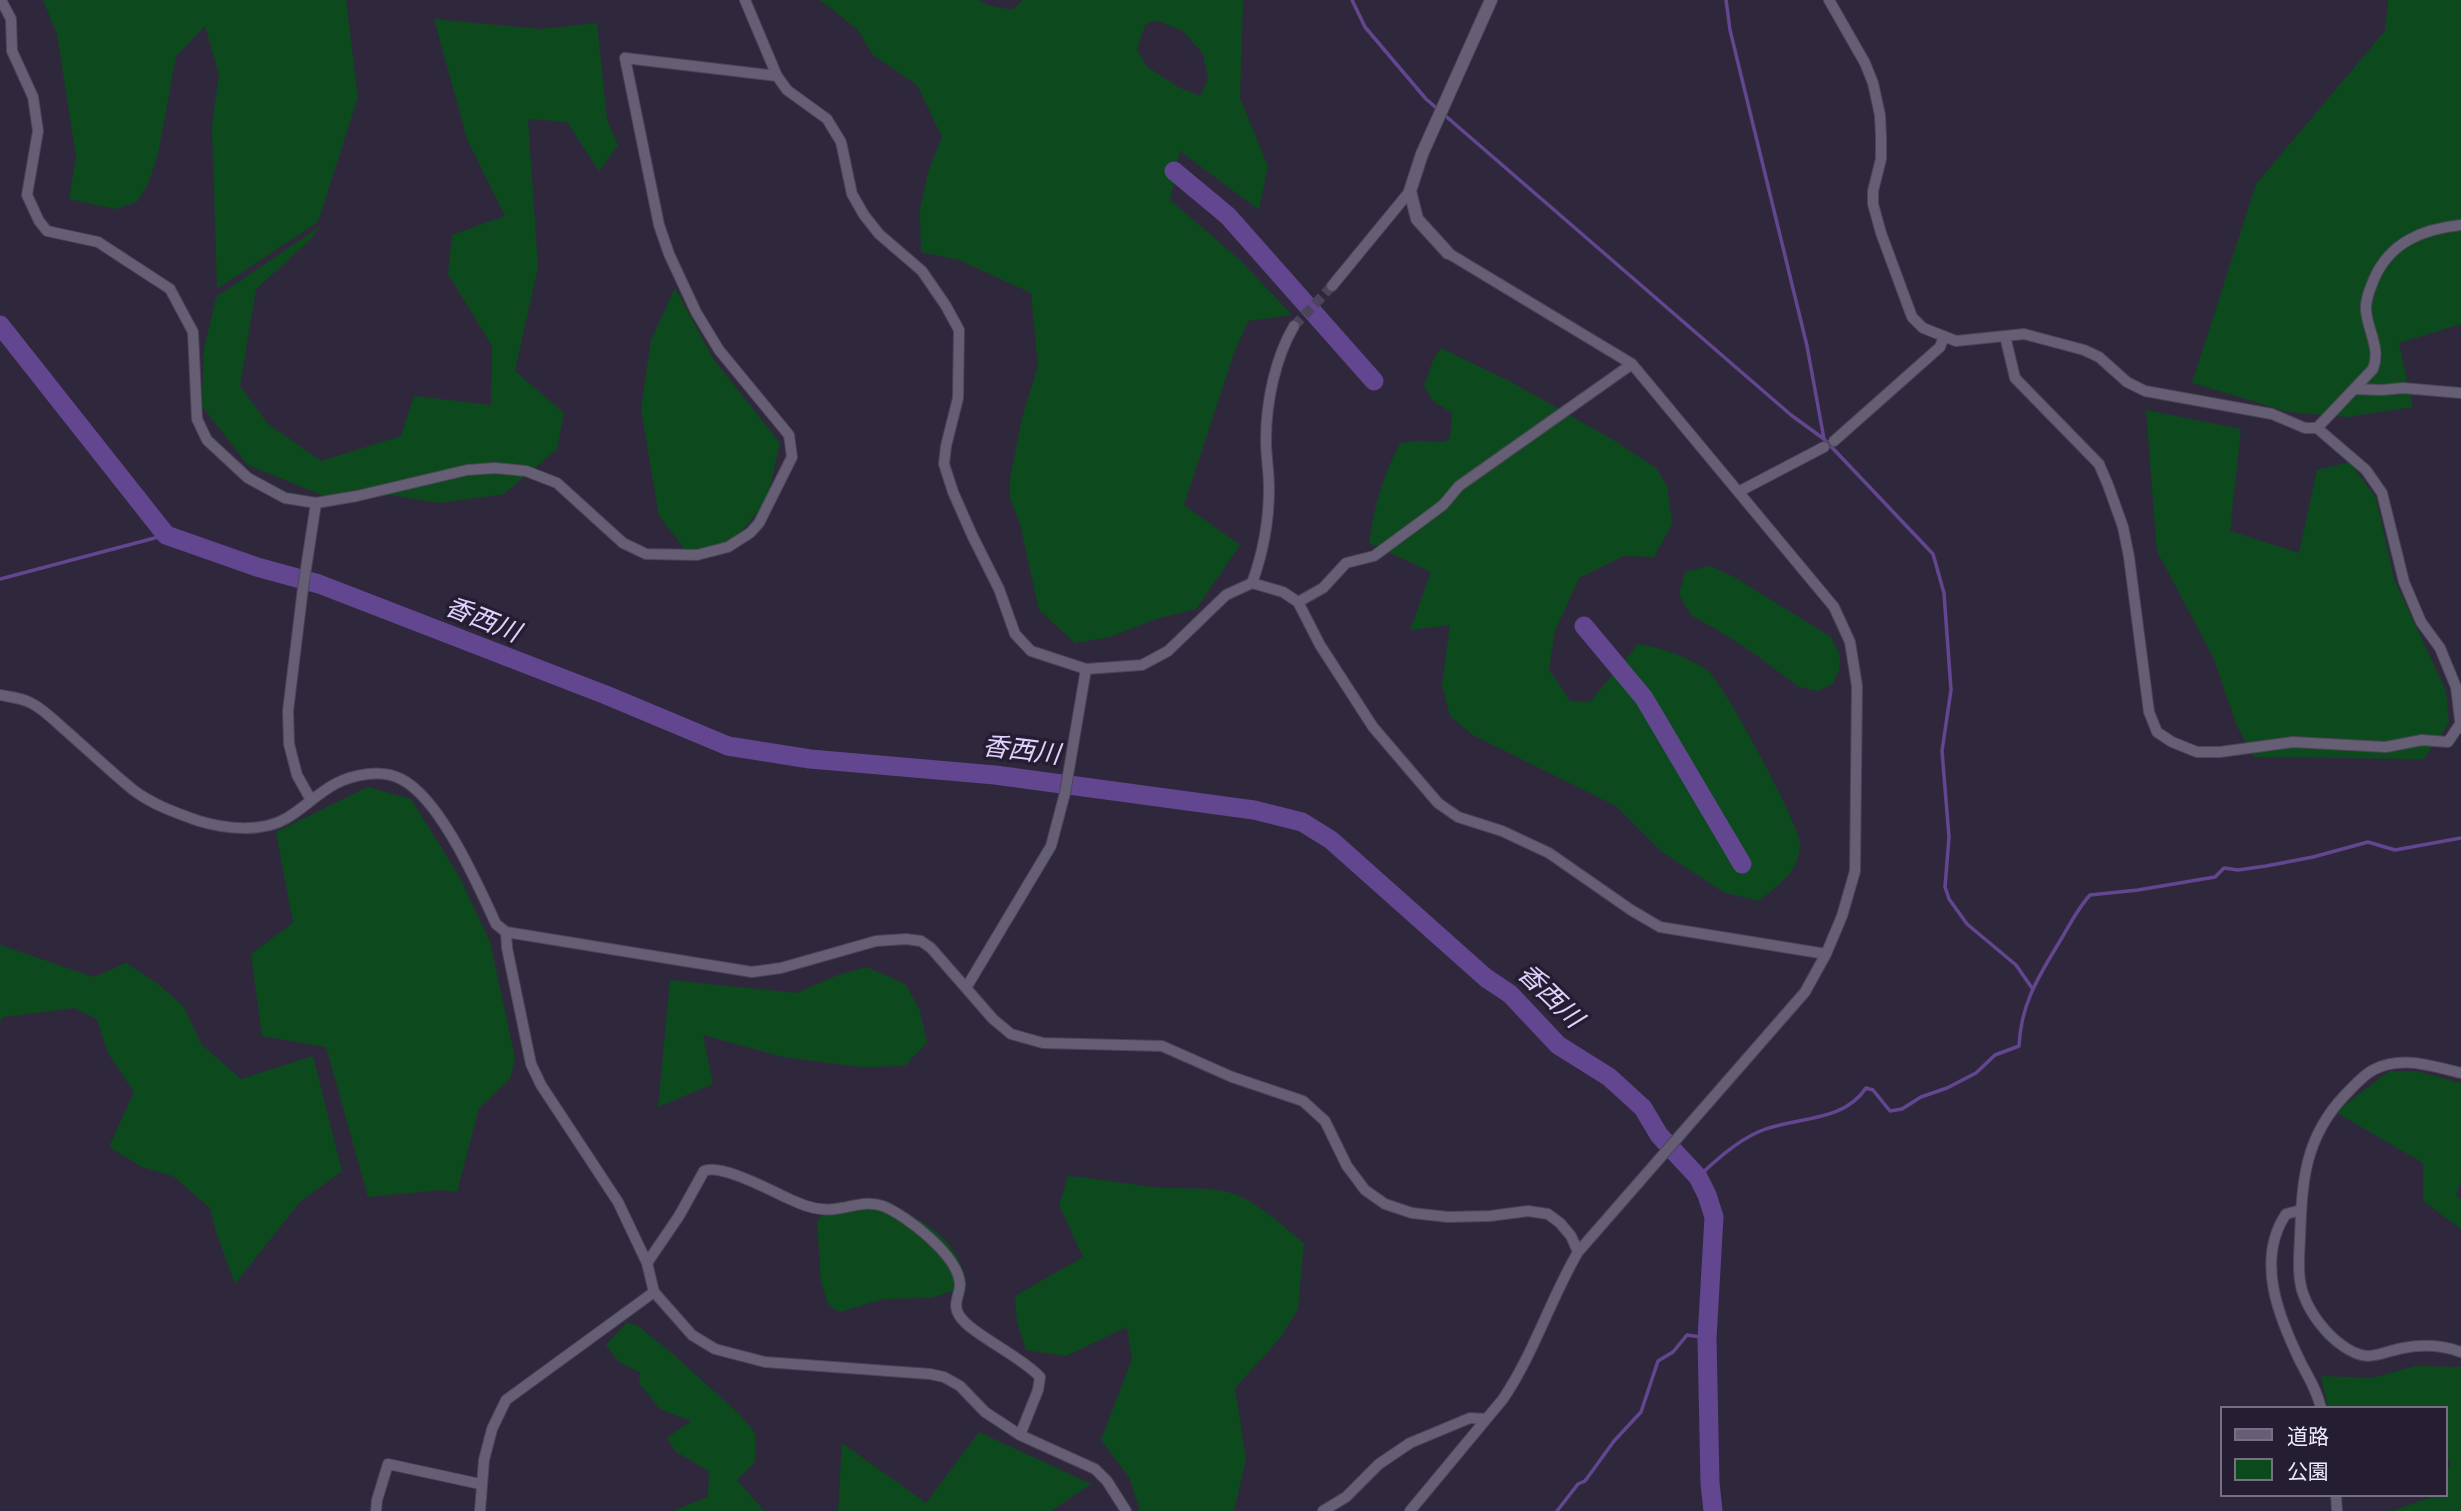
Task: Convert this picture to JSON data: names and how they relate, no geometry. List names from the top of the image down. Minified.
{"water":["香西川"],"legend":["道路","公園"]}
